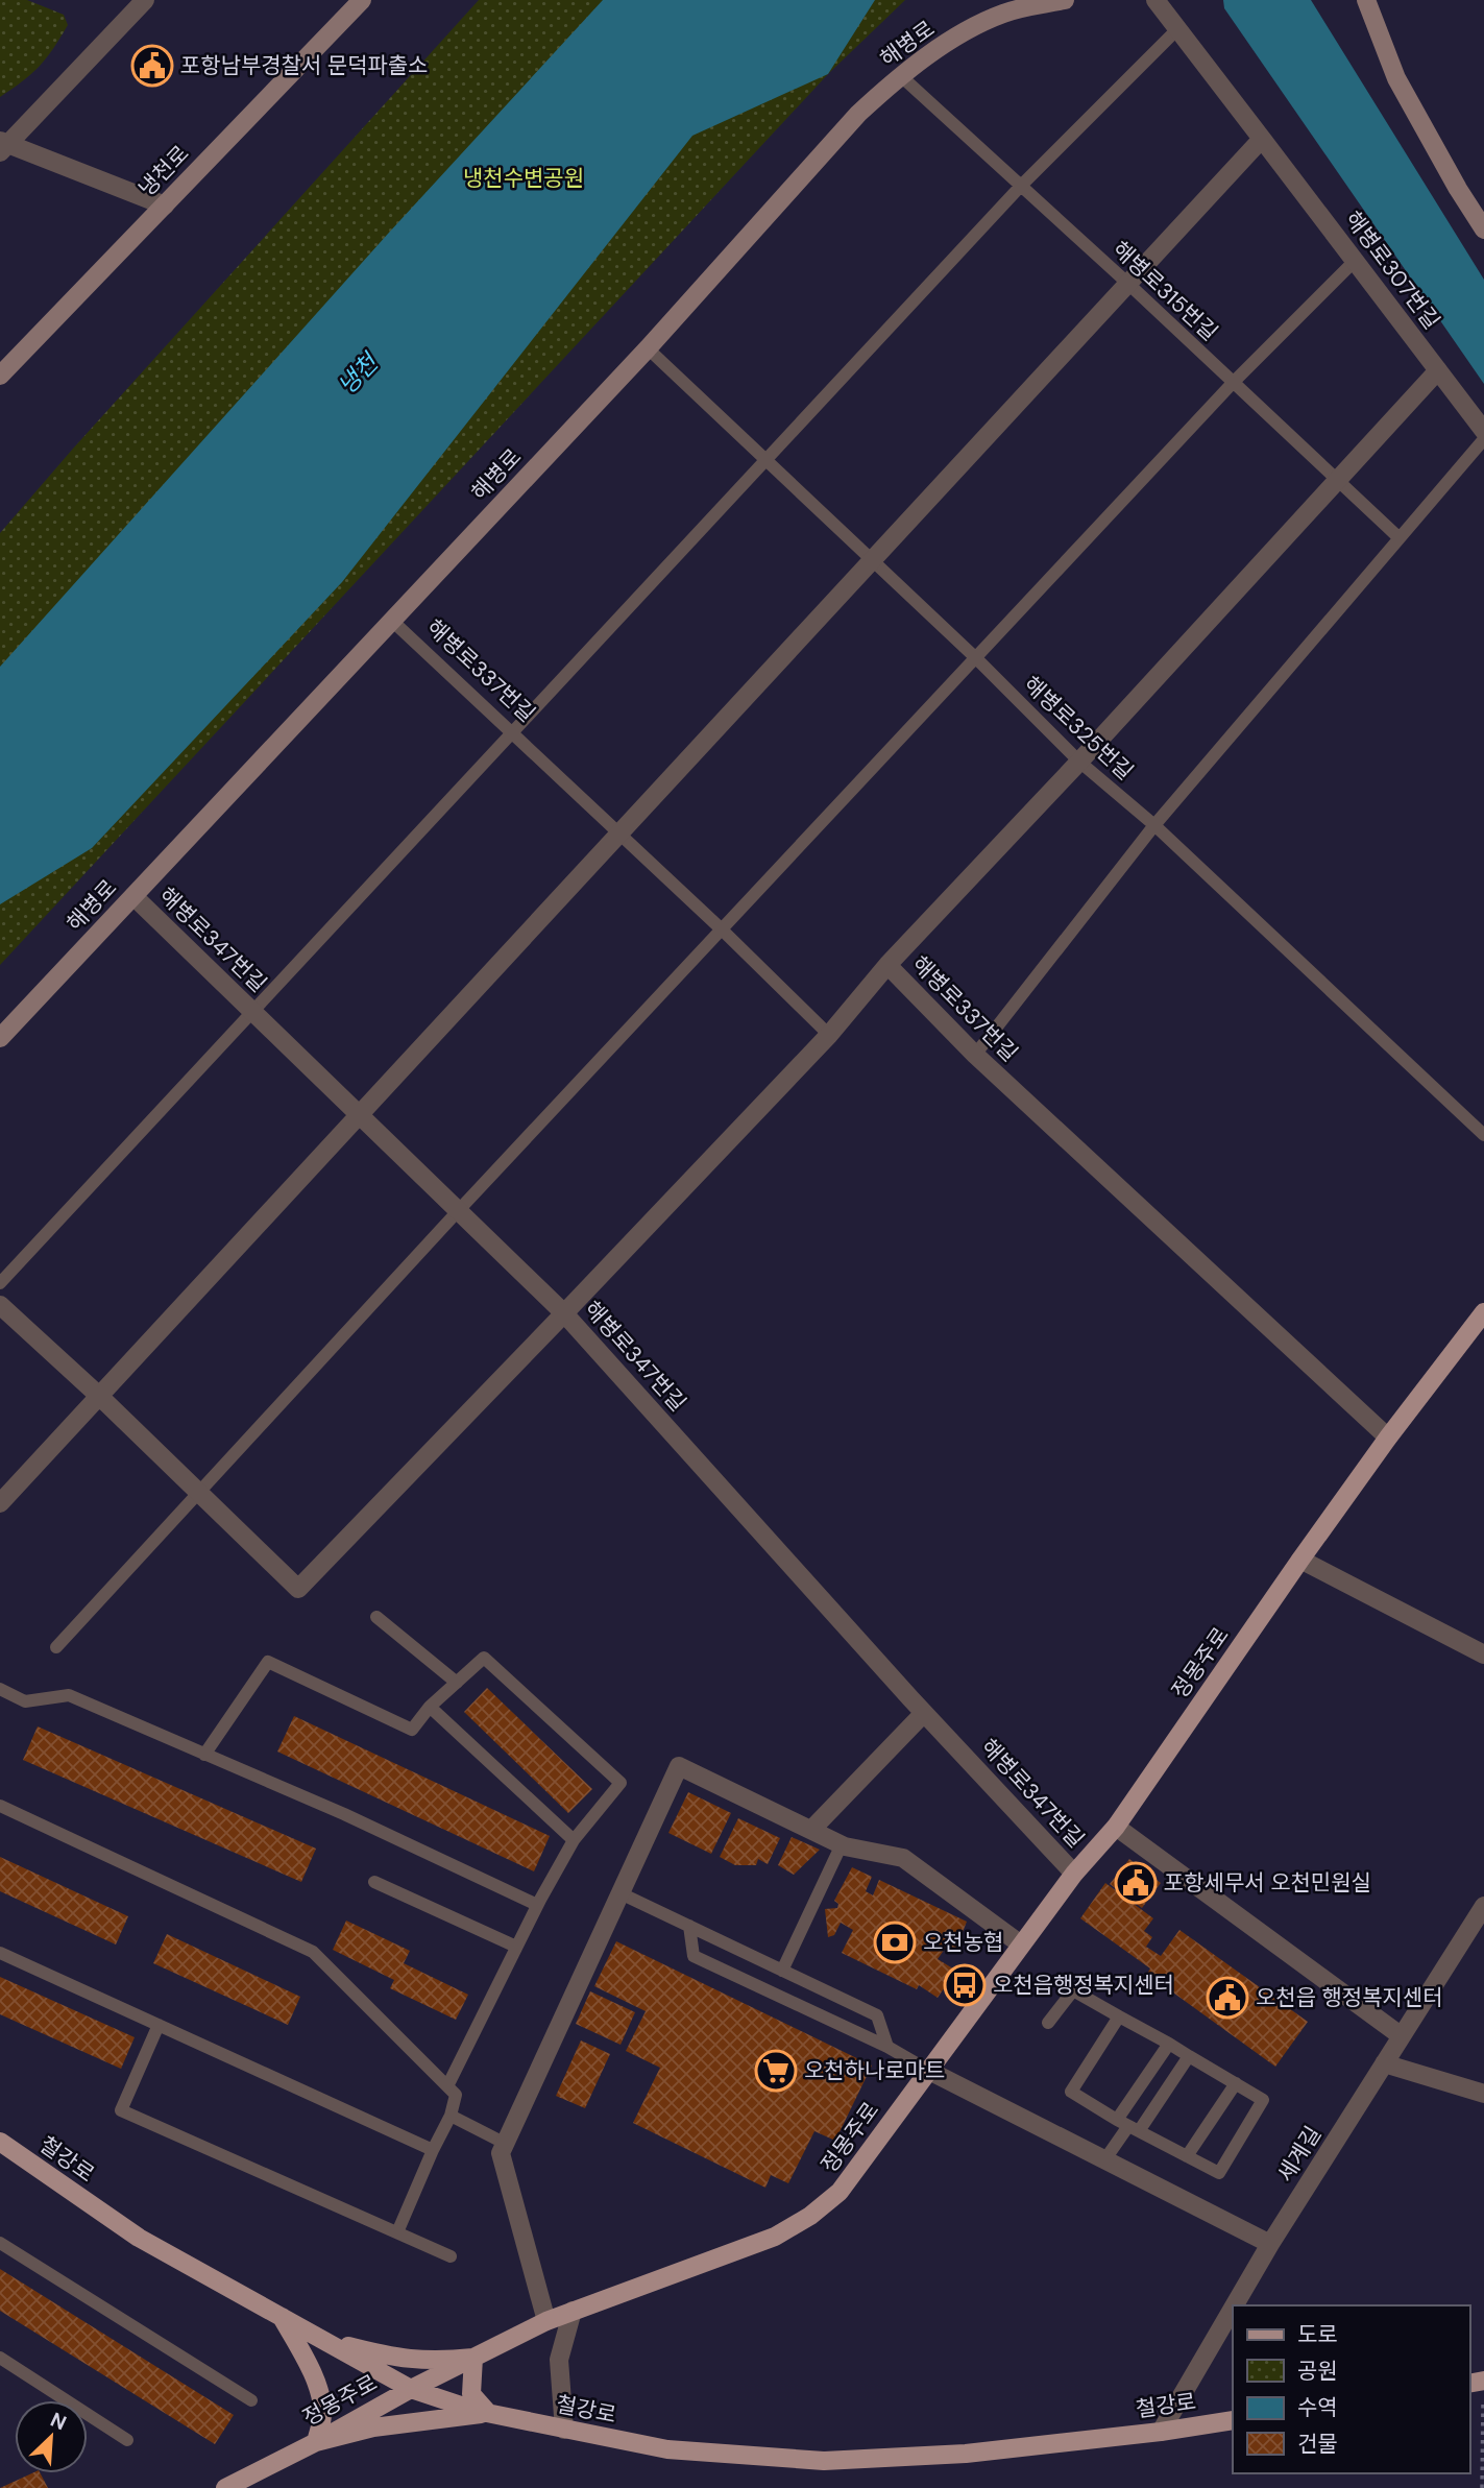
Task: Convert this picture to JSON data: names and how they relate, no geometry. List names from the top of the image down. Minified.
{"streets":{"main road":["해병로","냉천로","정몽주로","철강로"],"street":["해병로307번길","해병로337번길","해병로347번길","세계길"],"lane":["해병로315번길","해병로325번길"]},"crossings":[["해병로","해병로315번길"],["해병로","해병로337번길"],["해병로","해병로325번길"],["해병로","해병로347번길"],["해병로337번길","정몽주로"],["해병로347번길","정몽주로"],["정몽주로","철강로"],["세계길","철강로"]],"water":["냉천"],"parks":["냉천수변공원"],"places":{"public building":["포항남부경찰서 문덕파출소","포항세무서 오천민원실","오천읍 행정복지센터"],"bank":["오천농협"],"bus stop":["오천읍행정복지센터"],"supermarket":["오천하나로마트"]},"legend":["도로","공원","수역","건물"],"north":"top right"}
